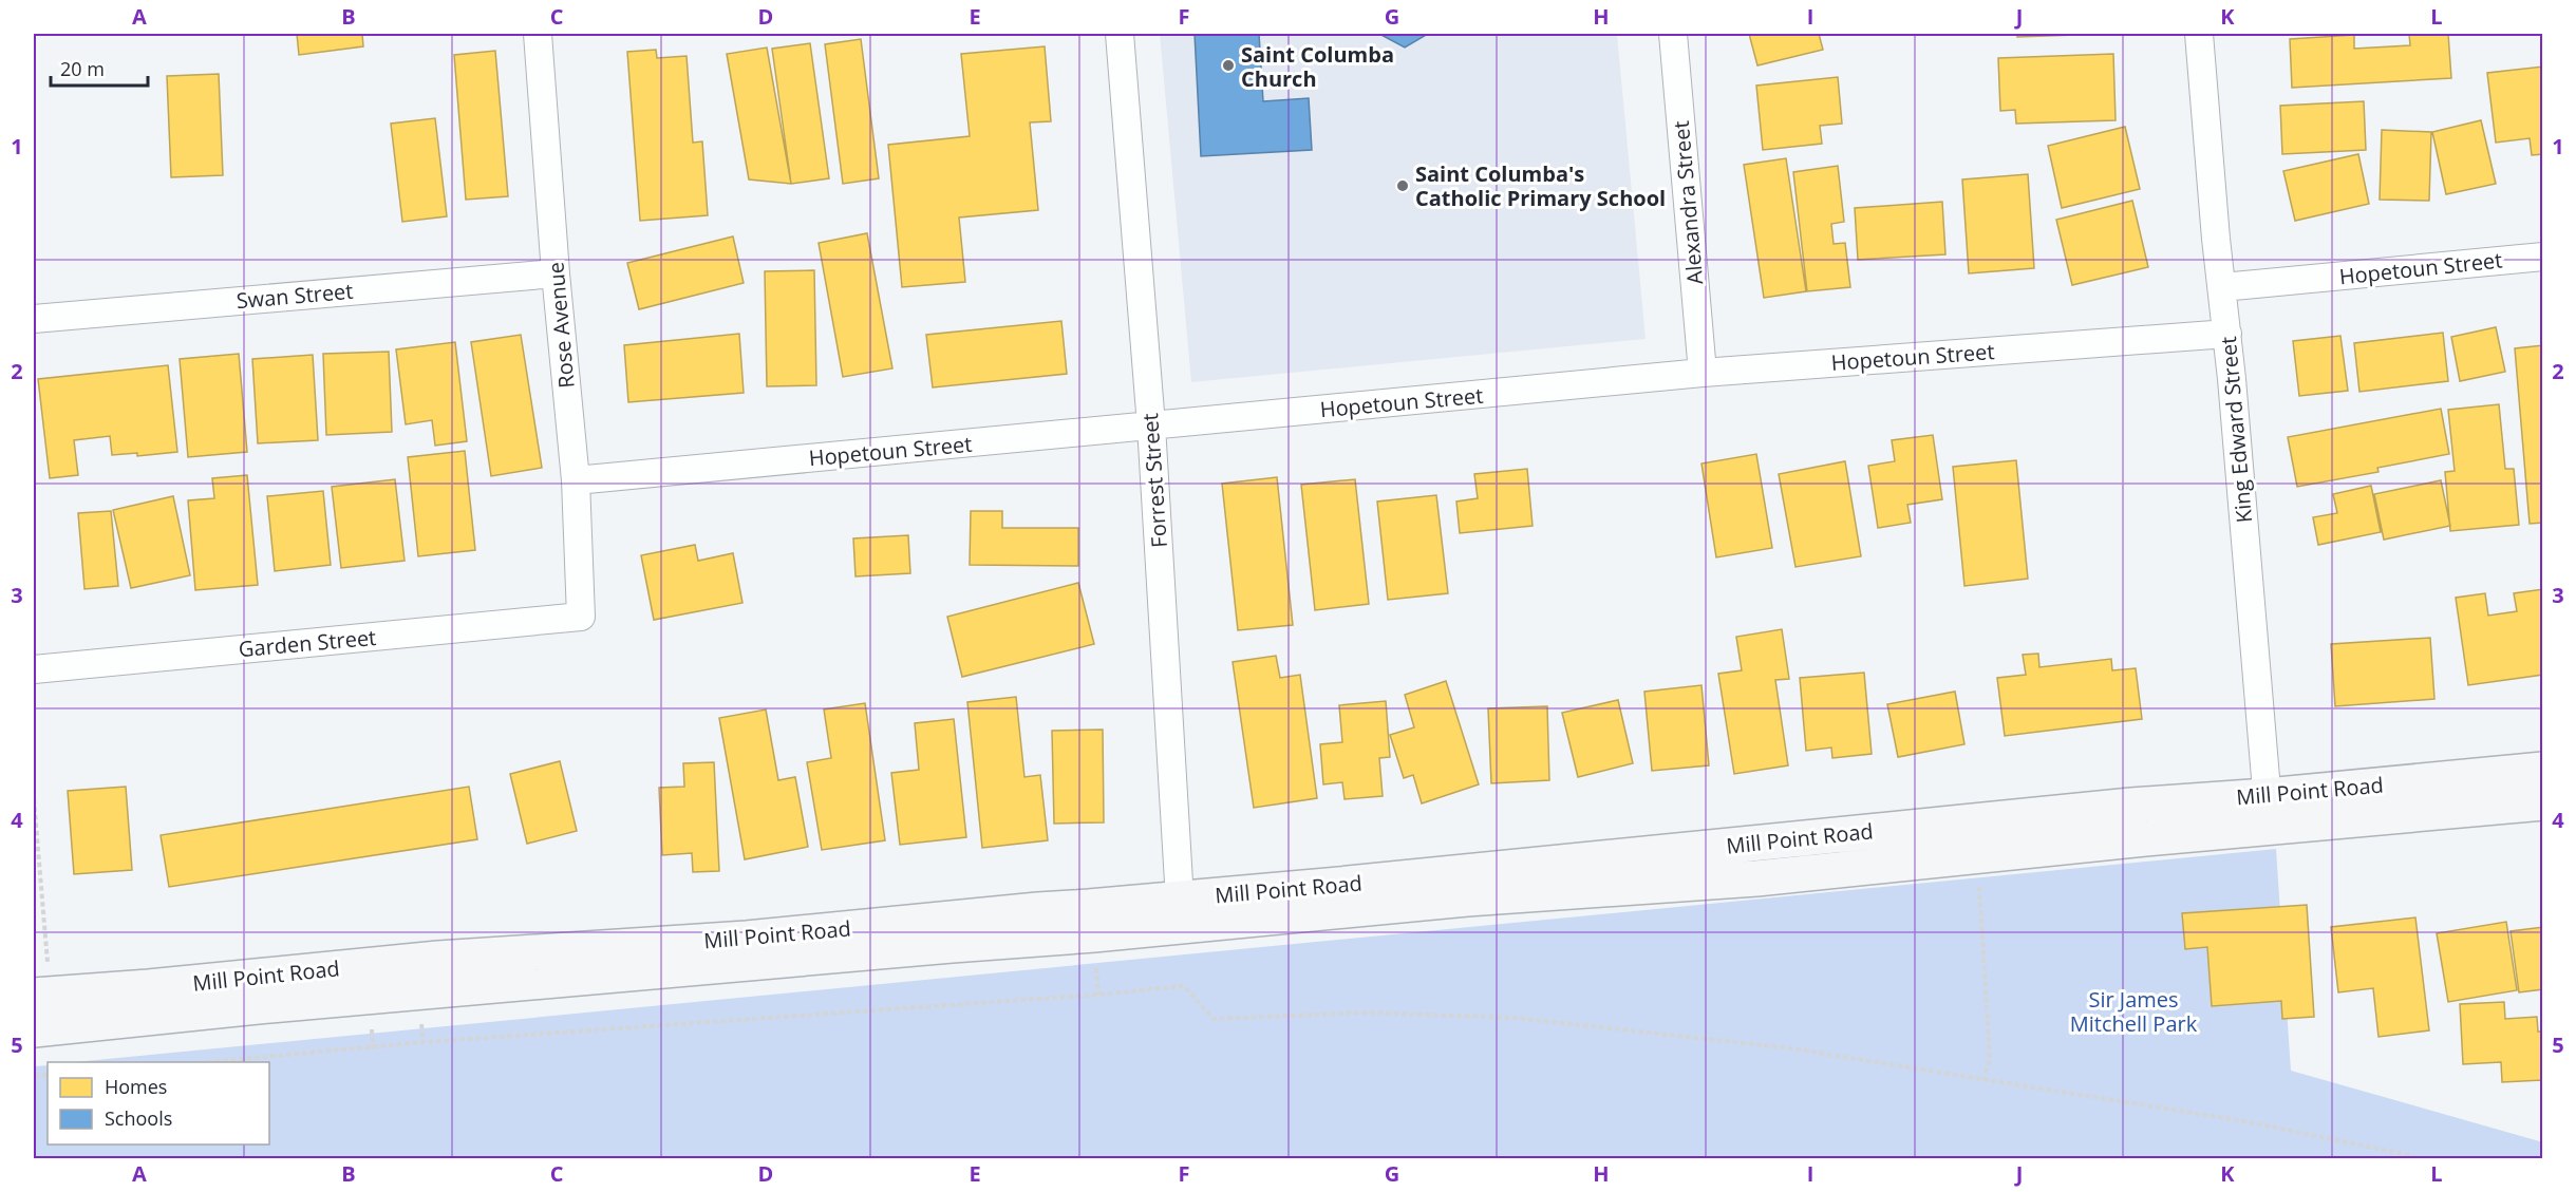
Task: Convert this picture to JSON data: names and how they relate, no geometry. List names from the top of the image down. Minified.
{"streets":{"main road":["Mill Point Road"],"street":["Alexandra Street","Hopetoun Street","Swan Street","Rose Avenue","King Edward Street","Forrest Street","Garden Street"]},"crossings":[["Alexandra Street","Hopetoun Street"],["Hopetoun Street","Rose Avenue"],["Hopetoun Street","King Edward Street"],["Hopetoun Street","Forrest Street"],["Swan Street","Rose Avenue"],["Rose Avenue","Garden Street"],["King Edward Street","Mill Point Road"],["Forrest Street","Mill Point Road"]],"parks":["Sir James Mitchell Park"],"places":["Saint Columba Church","Saint Columba's Catholic Primary School"],"legend":["Homes","Schools"],"scale_bar":"20 m","grid":{"columns":["A","B","C","D","E","F","G","H","I","J","K","L"],"rows":["1","2","3","4","5"]}}
